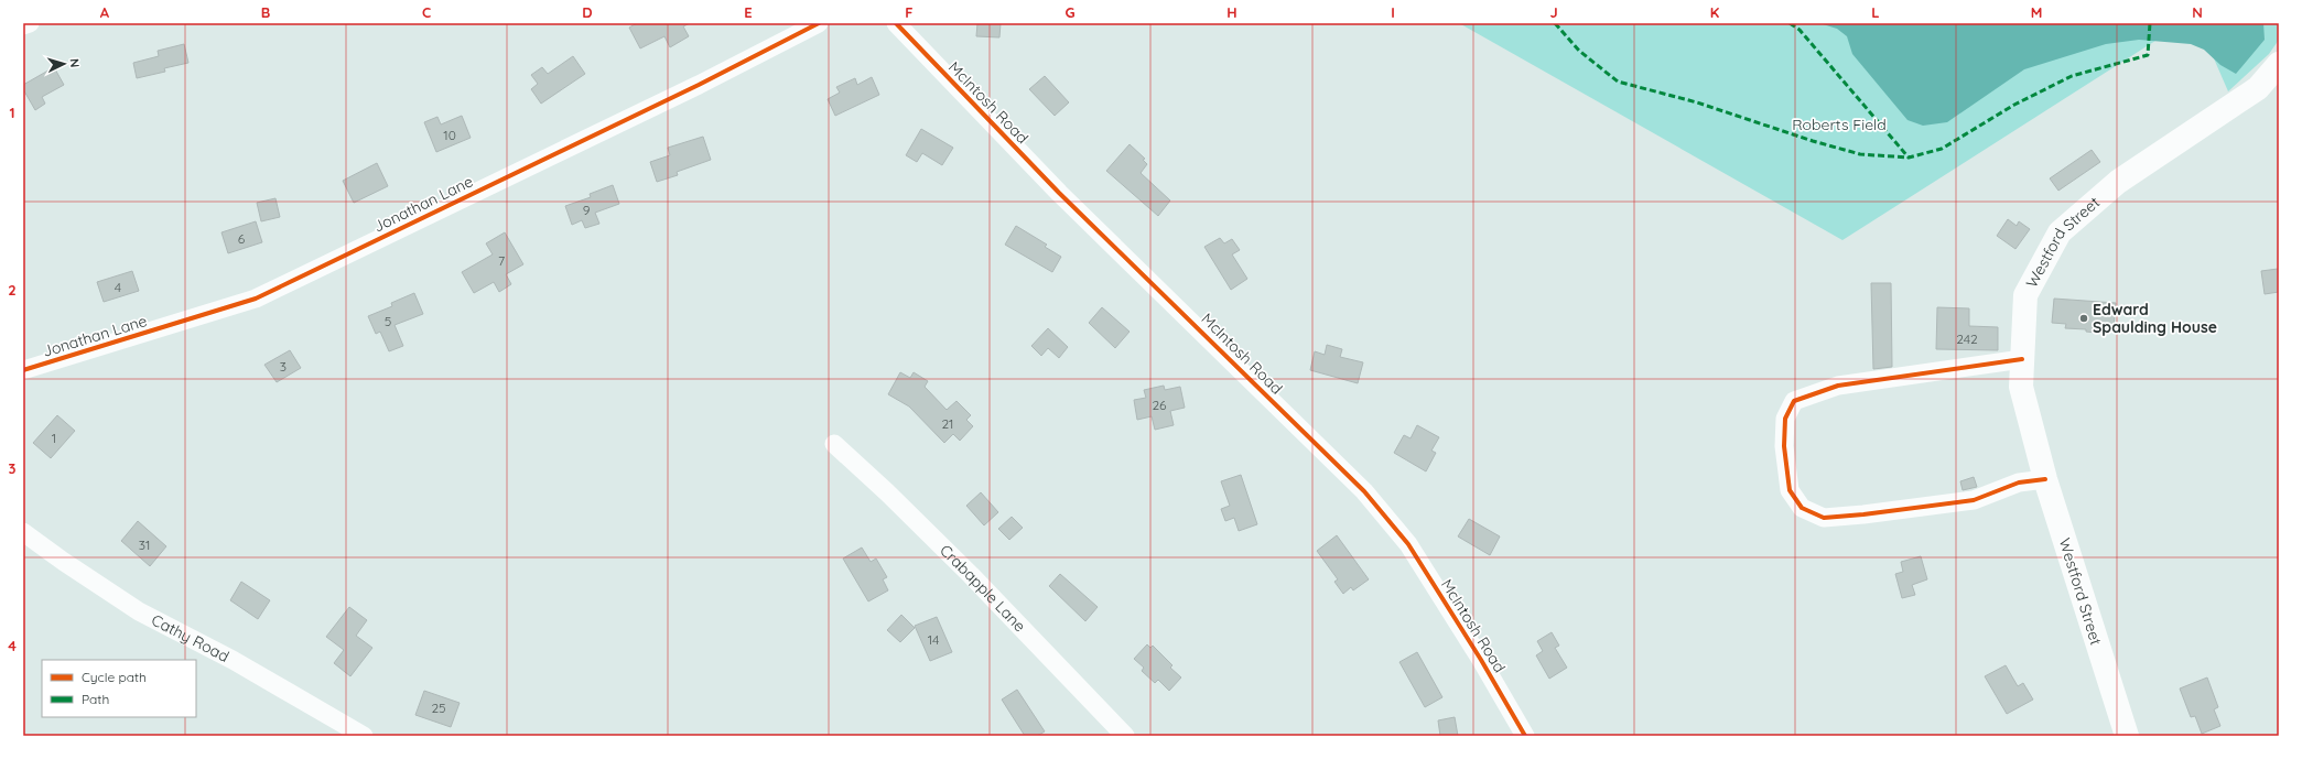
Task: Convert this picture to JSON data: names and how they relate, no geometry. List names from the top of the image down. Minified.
{"streets":{"main road":["Westford Street"],"street":["McIntosh Road","Jonathan Lane","Crabapple Lane","Cathy Road"]},"parks":["Roberts Field"],"places":["Edward Spaulding House"],"house_numbers":["10","9","6","7","4","5","242","3","26","21","1","31","14","25"],"legend":["Cycle path","Path"],"north":"right","grid":{"columns":["A","B","C","D","E","F","G","H","I","J","K","L","M","N"],"rows":["1","2","3","4"]}}
